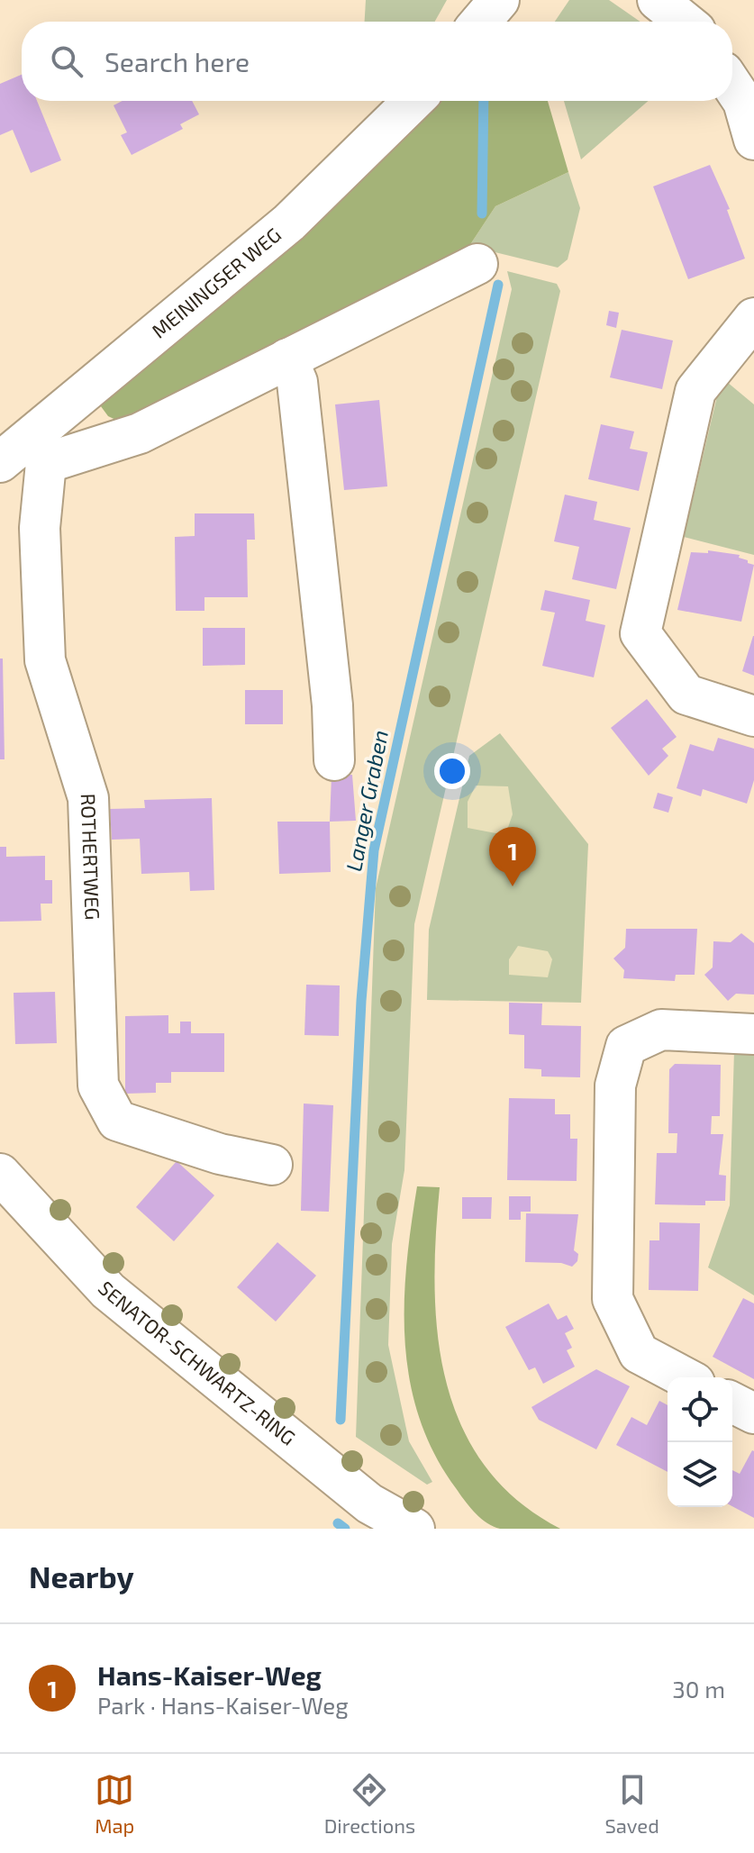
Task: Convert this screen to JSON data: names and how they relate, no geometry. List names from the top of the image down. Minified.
{"streets":{"street":["MEININGSER WEG","ROTHERTWEG","SENATOR-SCHWARTZ-RING"]},"crossings":[["MEININGSER WEG","ROTHERTWEG"]],"water":["Langer Graben"],"page":{"search":"Search here","pins":"1","heading":"Nearby","list":[{"mark":"1","name":"Hans-Kaiser-Weg","note":"Park · Hans-Kaiser-Weg","value":"30 m"}],"nav":["Map","Directions","Saved"]}}
